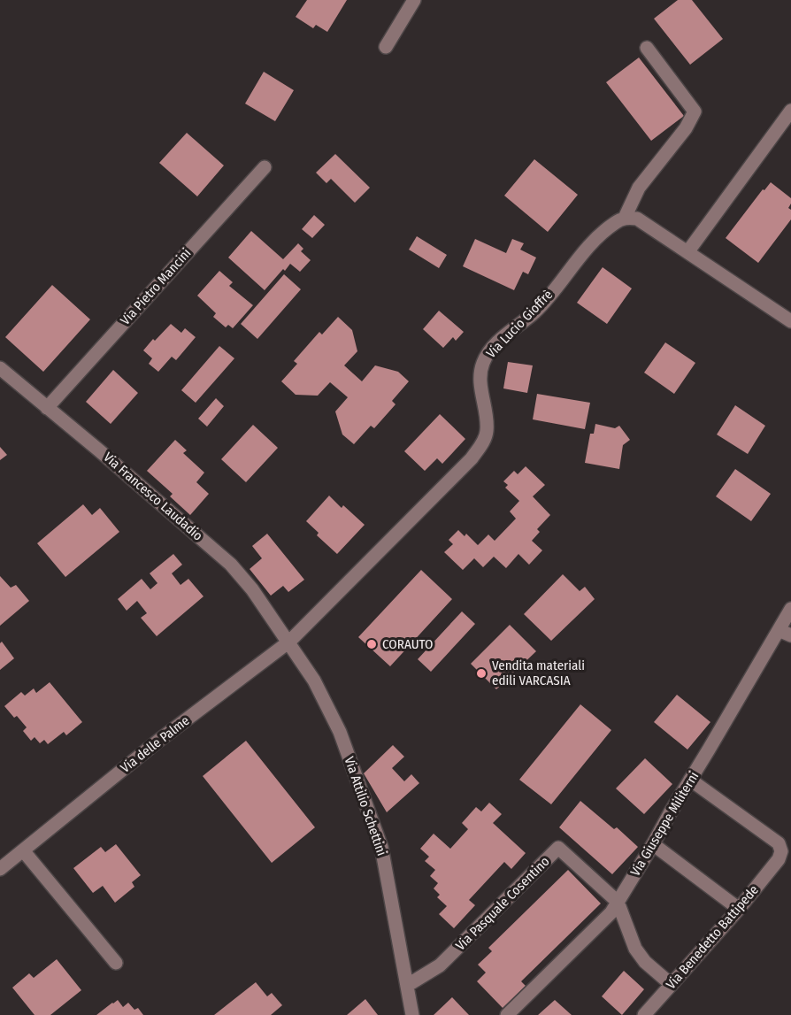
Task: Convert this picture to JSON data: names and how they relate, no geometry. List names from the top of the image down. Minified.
{"streets":{"street":["Via Pietro Mancini","Via Lucio Gioffrè","Via Francesco Laudadio","Via delle Palme","Via Attilio Schettini","Via Giuseppe Militerni","Via Pasquale Cosentino","Via Benedetto Battipede"]},"crossings":[["Via Pietro Mancini","Via Francesco Laudadio"],["Via Lucio Gioffrè","Via Francesco Laudadio"],["Via Lucio Gioffrè","Via delle Palme"],["Via Lucio Gioffrè","Via Attilio Schettini"],["Via Francesco Laudadio","Via delle Palme"],["Via Francesco Laudadio","Via Attilio Schettini"],["Via delle Palme","Via Attilio Schettini"],["Via Attilio Schettini","Via Pasquale Cosentino"],["Via Giuseppe Militerni","Via Pasquale Cosentino"],["Via Giuseppe Militerni","Via Benedetto Battipede"]],"places":["CORAUTO","Vendita materiali edili VARCASIA"]}
